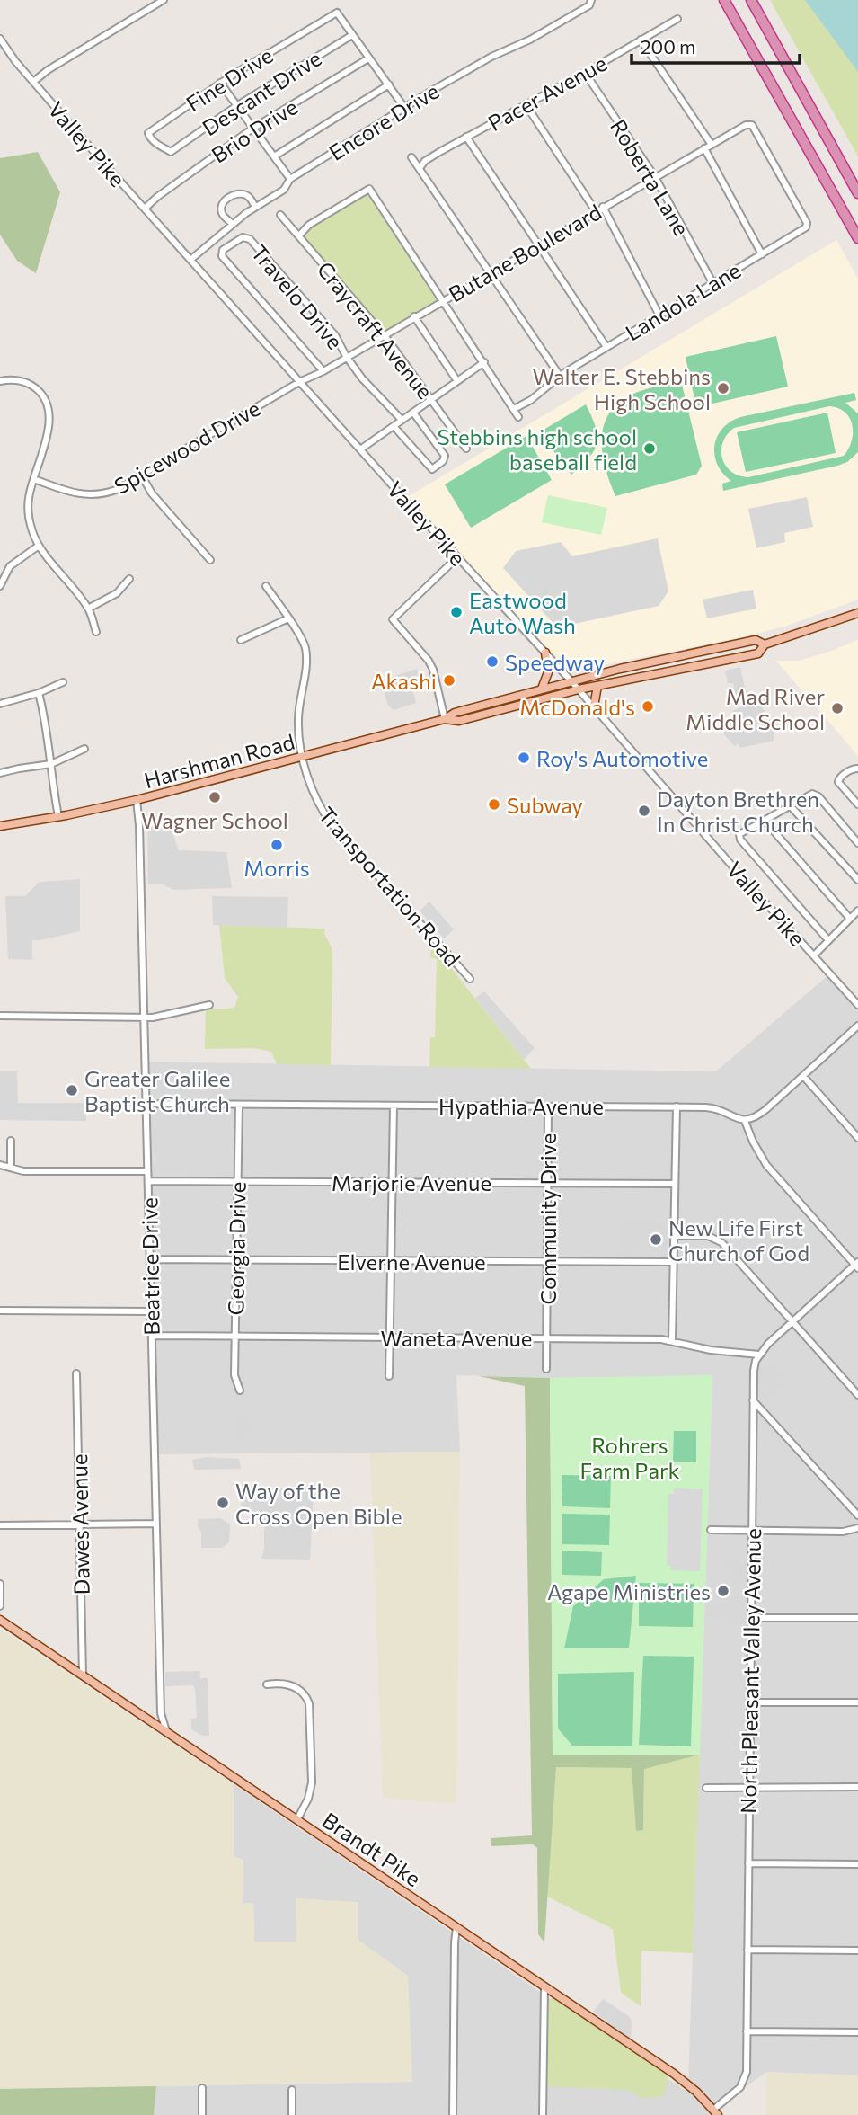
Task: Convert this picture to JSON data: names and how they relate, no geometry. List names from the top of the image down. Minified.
{"streets":{"main road":["Harshman Road","Brandt Pike"],"street":["Fine Drive","Descant Drive","Pacer Avenue","Encore Drive","Brio Drive","Valley Pike","Roberta Lane","Butane Boulevard","Travelo Drive","Landola Lane","Craycraft Avenue","Spicewood Drive","Transportation Road","Hypathia Avenue","Marjorie Avenue","Community Drive","Georgia Drive","Elverne Avenue","Beatrice Drive","Waneta Avenue","Dawes Avenue","North Pleasant Valley Avenue"]},"crossings":[["Fine Drive","Descant Drive"],["Pacer Avenue","Roberta Lane"],["Encore Drive","Valley Pike"],["Brio Drive","Valley Pike"],["Valley Pike","Butane Boulevard"],["Valley Pike","Spicewood Drive"],["Valley Pike","Harshman Road"],["Roberta Lane","Butane Boulevard"],["Roberta Lane","Landola Lane"],["Butane Boulevard","Travelo Drive"],["Butane Boulevard","Landola Lane"],["Butane Boulevard","Craycraft Avenue"],["Butane Boulevard","Spicewood Drive"],["Harshman Road","Transportation Road"],["Harshman Road","Beatrice Drive"],["Hypathia Avenue","Community Drive"],["Hypathia Avenue","Georgia Drive"],["Hypathia Avenue","Beatrice Drive"],["Marjorie Avenue","Community Drive"],["Marjorie Avenue","Georgia Drive"],["Marjorie Avenue","Beatrice Drive"],["Community Drive","Elverne Avenue"],["Community Drive","Waneta Avenue"],["Georgia Drive","Elverne Avenue"],["Georgia Drive","Waneta Avenue"],["Elverne Avenue","Beatrice Drive"],["Beatrice Drive","Waneta Avenue"],["Beatrice Drive","Brandt Pike"],["Waneta Avenue","North Pleasant Valley Avenue"],["Dawes Avenue","Brandt Pike"],["North Pleasant Valley Avenue","Brandt Pike"]],"parks":["Rohrers Farm Park"],"places":["Walter E. Stebbins High School","Stebbins high school baseball field","Eastwood Auto Wash","Speedway","Akashi","McDonald's","Mad River Middle School","Roy's Automotive","Wagner School","Subway","Dayton Brethren In Christ Church","Morris","Greater Galilee Baptist Church","New Life First Church of God","Way of the Cross Open Bible","Agape Ministries"],"scale_bar":"200 m"}
